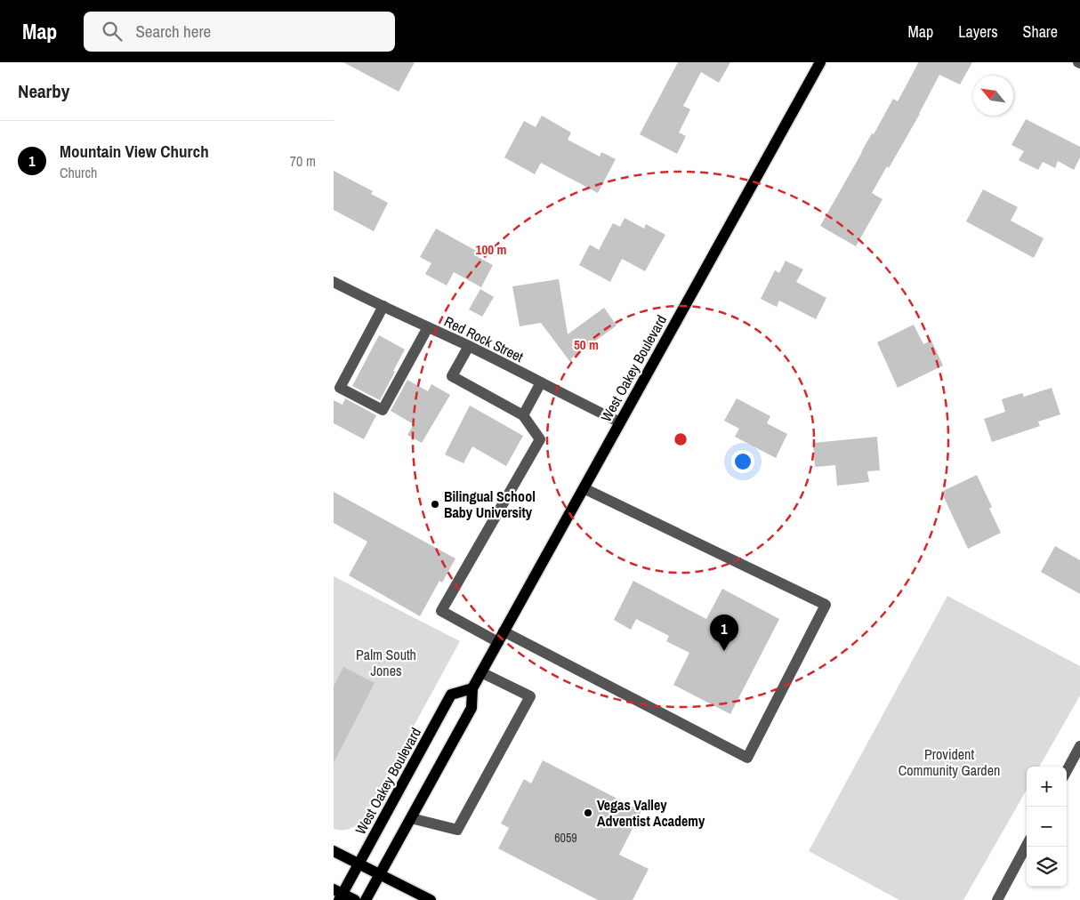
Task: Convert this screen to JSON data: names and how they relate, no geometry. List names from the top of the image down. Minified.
{"streets":{"main road":["West Oakey Boulevard"],"street":["Red Rock Street"]},"crossings":[["Red Rock Street","West Oakey Boulevard"]],"parks":["Palm South Jones","Provident Community Garden"],"places":["Bilingual School Baby University","Vegas Valley Adventist Academy"],"house_numbers":["6059"],"north":"top left","page":{"header":"Map","search":"Search here","nav":["Map","Layers","Share"],"heading":"Nearby","list":[{"mark":"1","name":"Mountain View Church","note":"Church","value":"70 m"}],"pins":"1","map_buttons":["+","−"]},"rings":["100 m","50 m"]}
